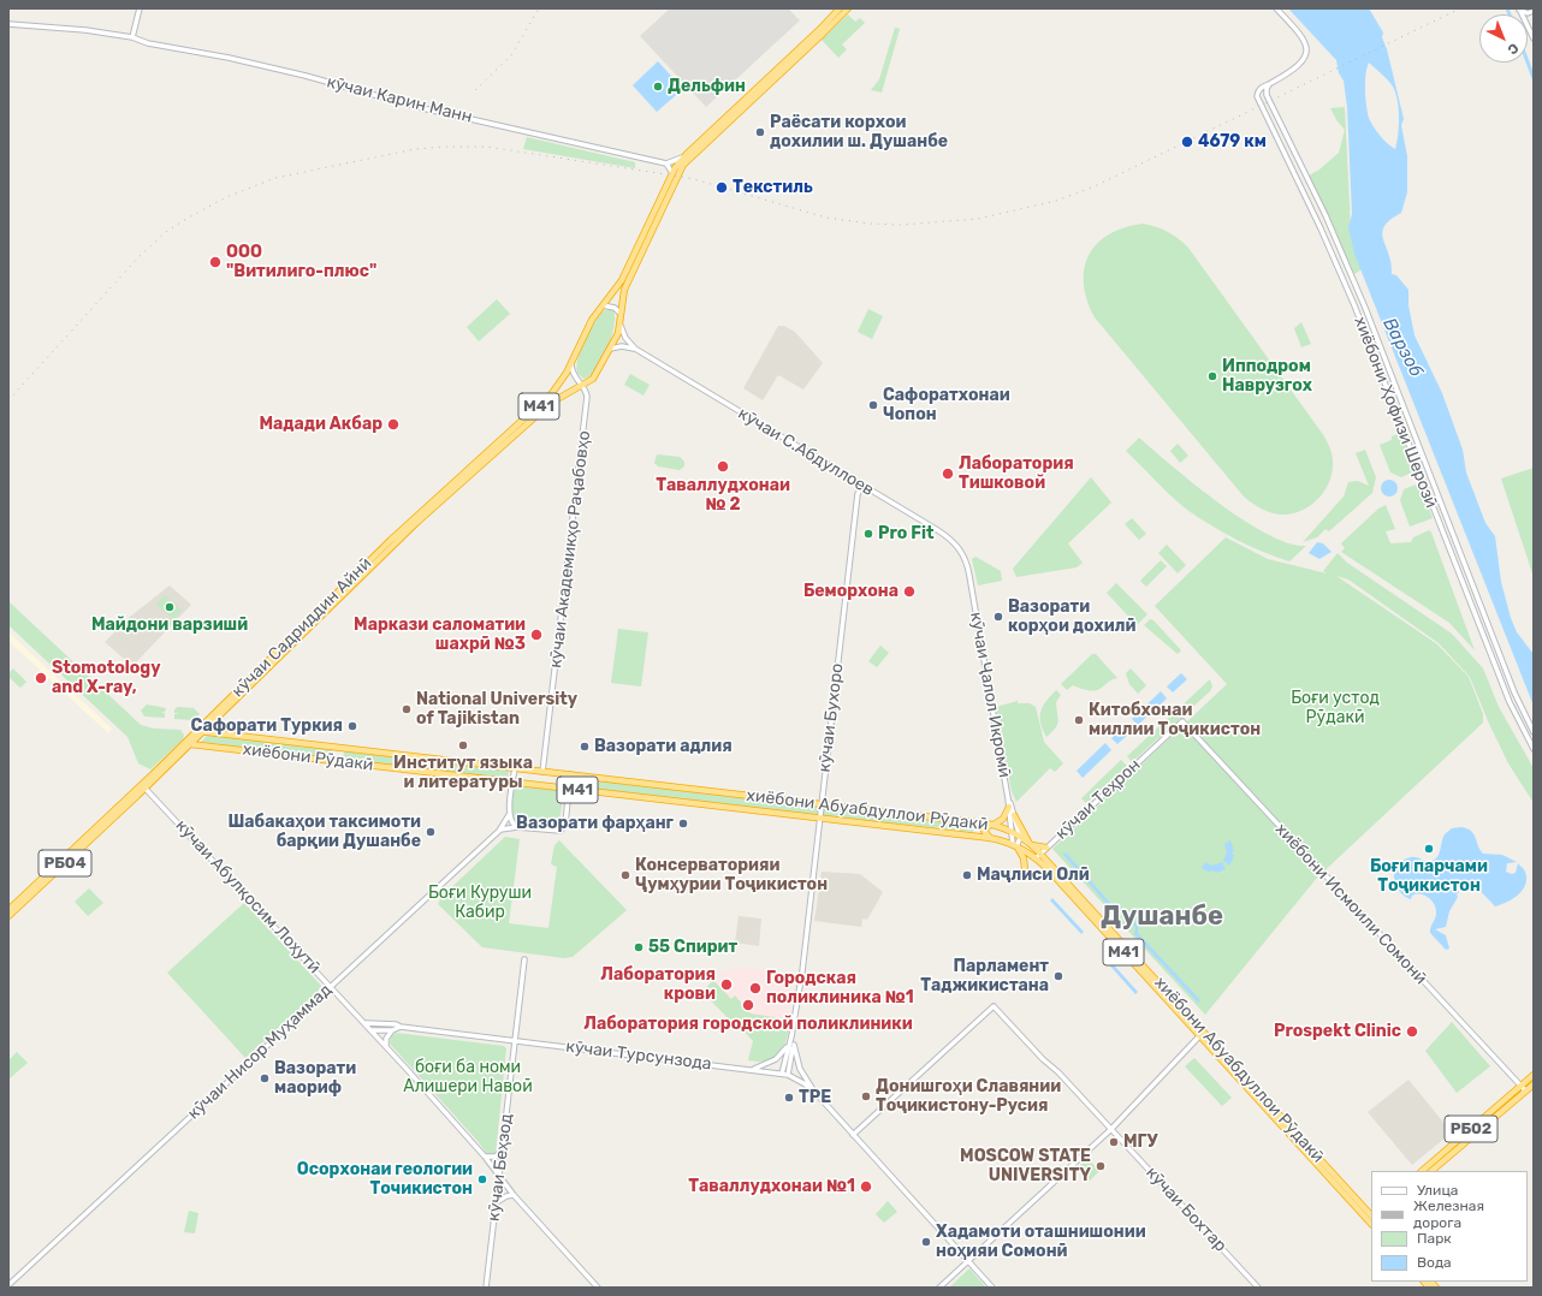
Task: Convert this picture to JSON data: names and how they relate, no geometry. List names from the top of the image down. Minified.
{"streets":{"highway":["M41","кӯчаи Садриддин Айнӣ","хиёбони Рӯдакӣ","хиёбони Абуабдуллои Рӯдакӣ","РБ04","РБ02"],"street":["кӯчаи Карин Манн","хиёбони Ҳофизи Шерозӣ","кӯчаи С.Абдуллоев","кӯчаи Академикҳо Раҷабовҳо","кӯчаи Ҷалол Икромӣ","кӯчаи Бухоро","кӯчаи Теҳрон","кӯчаи Абулқосим Лоҳутӣ","хиёбони Исмоили Сомонӣ","кӯчаи Нисор Муҳаммад","кӯчаи Турсунзода","кӯчаи Беҳзод","кӯчаи Бохтар"]},"crossings":[["кӯчаи С.Абдуллоев","кӯчаи Садриддин Айнӣ"],["кӯчаи С.Абдуллоев","кӯчаи Ҷалол Икромӣ"],["кӯчаи С.Абдуллоев","кӯчаи Бухоро"],["кӯчаи Академикҳо Раҷабовҳо","кӯчаи Садриддин Айнӣ"],["кӯчаи Академикҳо Раҷабовҳо","хиёбони Абуабдуллои Рӯдакӣ"],["кӯчаи Садриддин Айнӣ","хиёбони Рӯдакӣ"],["кӯчаи Садриддин Айнӣ","хиёбони Абуабдуллои Рӯдакӣ"],["кӯчаи Садриддин Айнӣ","кӯчаи Абулқосим Лоҳутӣ"],["кӯчаи Бухоро","хиёбони Рӯдакӣ"],["кӯчаи Бухоро","хиёбони Абуабдуллои Рӯдакӣ"],["кӯчаи Бухоро","кӯчаи Турсунзода"],["хиёбони Рӯдакӣ","кӯчаи Теҳрон"],["хиёбони Рӯдакӣ","хиёбони Абуабдуллои Рӯдакӣ"],["хиёбони Рӯдакӣ","кӯчаи Нисор Муҳаммад"],["кӯчаи Теҳрон","хиёбони Абуабдуллои Рӯдакӣ"],["кӯчаи Теҳрон","хиёбони Исмоили Сомонӣ"],["хиёбони Абуабдуллои Рӯдакӣ","кӯчаи Нисор Муҳаммад"],["кӯчаи Абулқосим Лоҳутӣ","кӯчаи Нисор Муҳаммад"],["кӯчаи Абулқосим Лоҳутӣ","кӯчаи Турсунзода"],["кӯчаи Абулқосим Лоҳутӣ","кӯчаи Беҳзод"],["хиёбони Исмоили Сомонӣ","РБ02"],["кӯчаи Турсунзода","кӯчаи Беҳзод"],["кӯчаи Турсунзода","кӯчаи Бохтар"]],"districts":["Душанбе"],"water":["Варзоб"],"parks":["Боғи устод Рӯдакӣ","Боғи Куруши Кабир","боғи ба номи Алишери Навоӣ"],"places":["Дельфин","Раёсати корхои дохилии ш. Душанбе","4679 км","Текстиль","ООО \"Витилиго-плюс\"","Ипподром Наврузгох","Сафоратхонаи Чопон","Мадади Акбар","Таваллудхонаи № 2","Лаборатория Тишковой","Pro Fit","Беморхона","Майдони варзишӣ","Вазорати корҳои дохилӣ","Маркази саломатии шахрӣ №3","Stomotology and X-ray,","National University of Tajikistan","Китобхонаи миллии Тоҷикистон","Сафорати Туркия","Институт языка и литературы","Вазорати адлия","Вазорати фарҳанг","Шабакаҳои таксимоти барқии Душанбе","Боғи парчами Тоҷикистон","Консерваторияи Ҷумҳурии Тоҷикистон","Маҷлиси Олӣ","55 Спирит","Парламент Таджикистана","Лаборатория крови","Городская поликлиника №1","Лаборатория городской поликлиники","Prospekt Clinic","Вазорати маориф","Донишгоҳи Славянии Тоҷикистону-Русия","TPE","МГУ","MOSCOW STATE UNIVERSITY","Осорхонаи геологии Точикистон","Таваллудхонаи №1","Хадамоти оташнишонии ноҳияи Сомонӣ"],"legend":["Улица","Железная дорога","Парк","Вода"],"north":"bottom right"}
